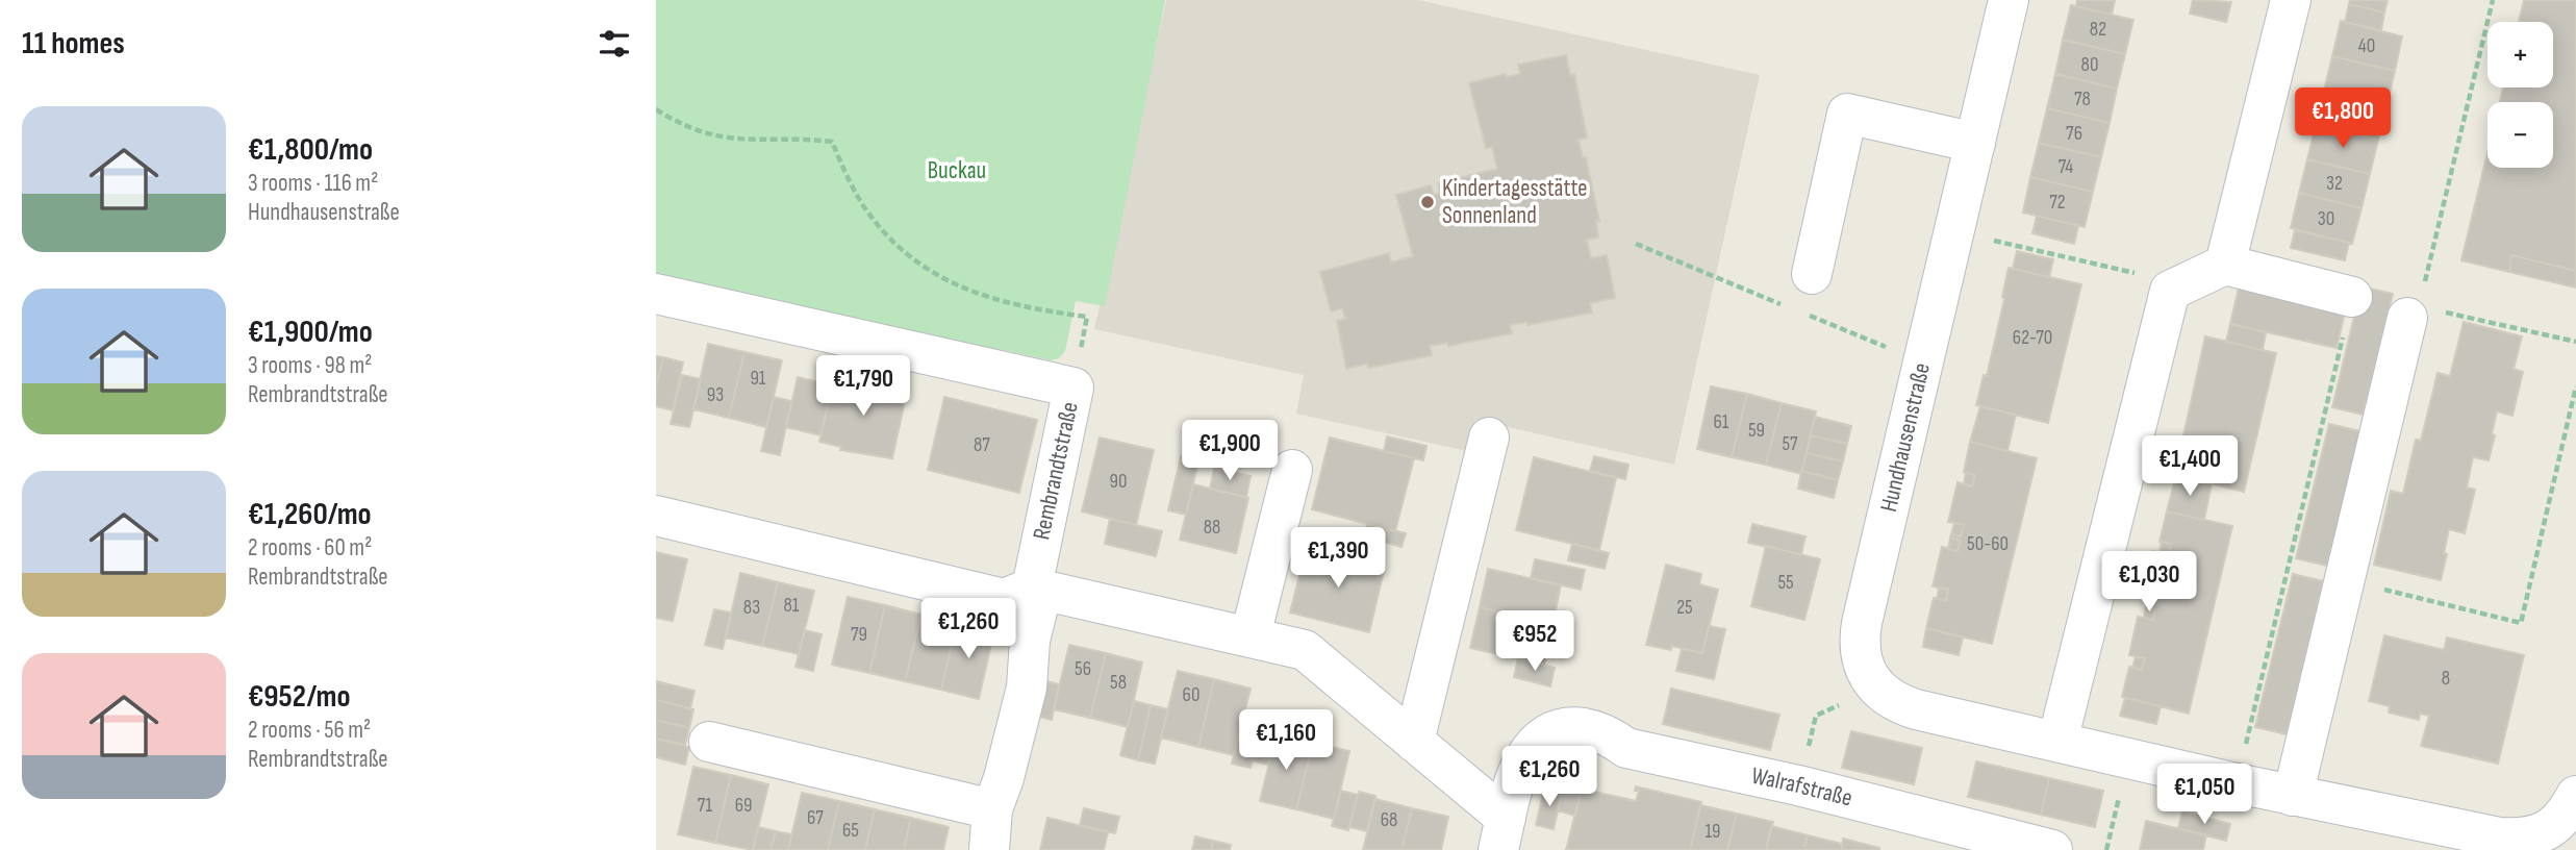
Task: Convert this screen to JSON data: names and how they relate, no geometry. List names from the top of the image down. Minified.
{"streets":{"street":["Hundhausenstraße","Rembrandtstraße","Walrafstraße"]},"parks":["Buckau"],"places":["Kindertagesstätte Sonnenland"],"house_numbers":["82","40","80","78","76","74","32","72","30","62-70","91","93","61","59","57","87","90","88","50-60","55","81","83","25","79","56","8","58","60","71","69","67","68","65","19"],"page":{"heading":"11 homes","map_buttons":["+","−"],"list":[{"name":"€1,800/mo","note":"3 rooms · 116 m² · Hundhausenstraße"},{"name":"€1,900/mo","note":"3 rooms · 98 m² · Rembrandtstraße"},{"name":"€1,260/mo","note":"2 rooms · 60 m² · Rembrandtstraße"},{"name":"€952/mo","note":"2 rooms · 56 m² · Rembrandtstraße"}],"price":["€1,800","€1,790","€1,900","€1,400","€1,390","€1,030","€1,260","€952","€1,160","€1,260","€1,050"]}}
